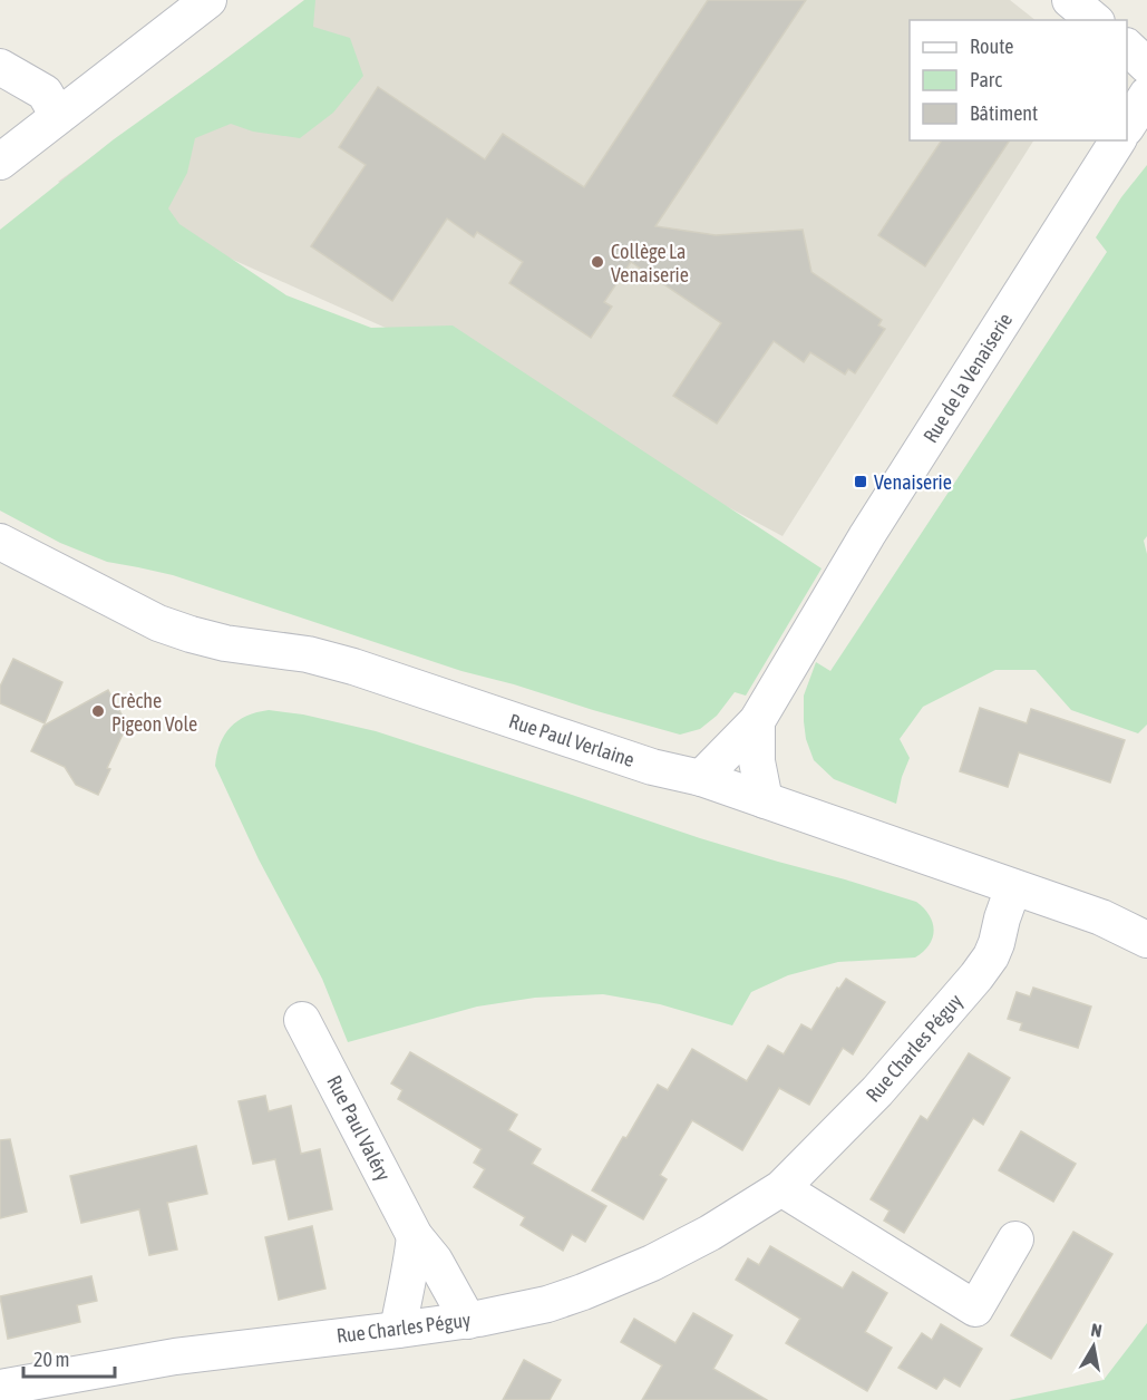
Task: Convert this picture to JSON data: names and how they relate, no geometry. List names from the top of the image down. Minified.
{"streets":{"street":["Rue de la Venaiserie","Rue Paul Verlaine","Rue Charles Péguy","Rue Paul Valéry"]},"crossings":[["Rue de la Venaiserie","Rue Paul Verlaine"],["Rue Paul Verlaine","Rue Charles Péguy"],["Rue Charles Péguy","Rue Paul Valéry"]],"places":{"other":["Collège La Venaiserie","Crèche Pigeon Vole"],"transit":["Venaiserie"]},"legend":["Route","Parc","Bâtiment"],"scale_bar":"20 m","north":"top"}
